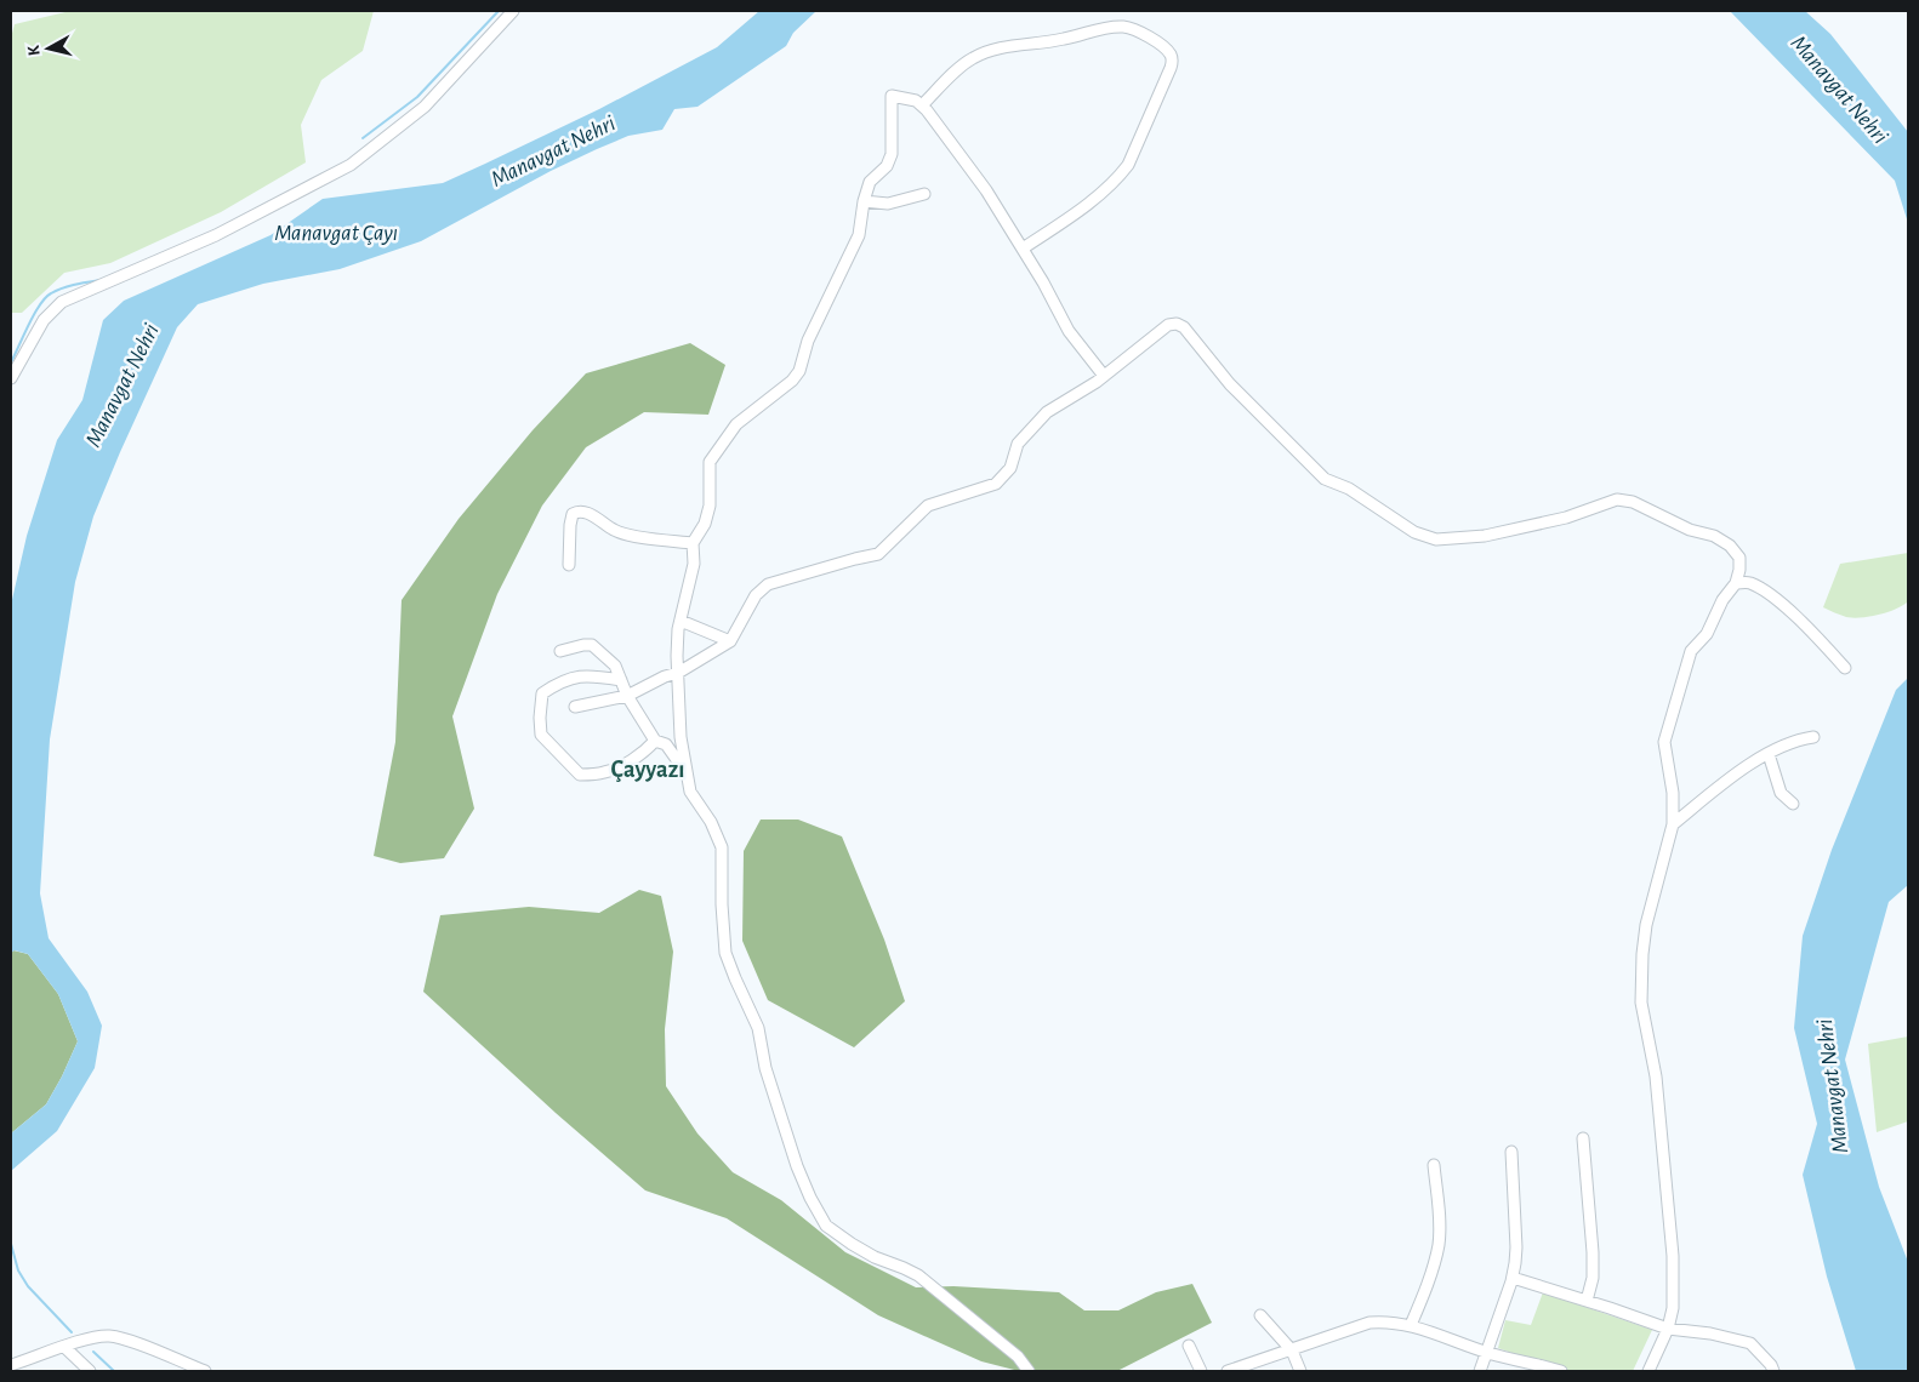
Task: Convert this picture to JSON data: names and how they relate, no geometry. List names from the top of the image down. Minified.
{"districts":["Çayyazı"],"water":["Manavgat Nehri","Manavgat Çayı"],"north":"left"}
